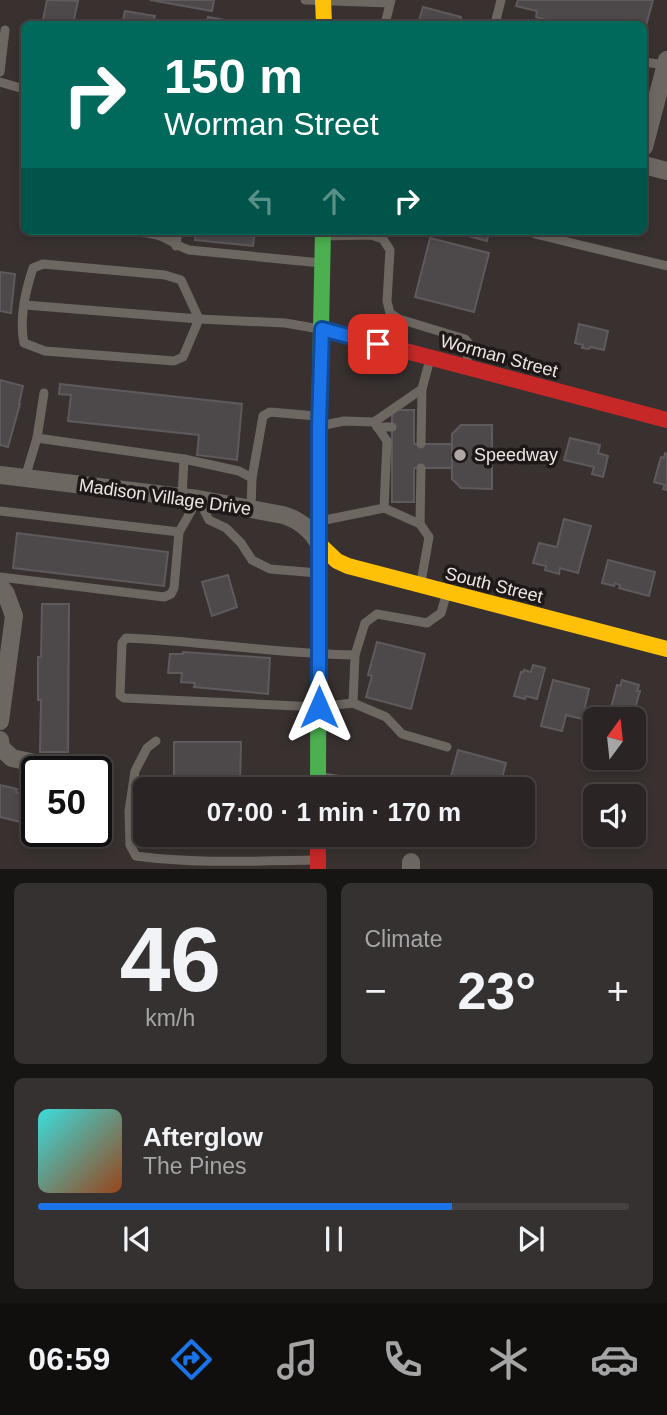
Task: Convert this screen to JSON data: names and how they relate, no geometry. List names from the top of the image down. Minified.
{"streets":{"street":["Worman Street","Madison Village Drive","South Street"]},"crossings":[["Madison Village Drive","South Street"]],"places":["Speedway"],"north":"top","page":{"turn":["150 m","Worman Street"],"limit":"50","trip":"07:00 · 1 min · 170 m","tile":[["46","km/h"],"Climate"],"heat":["−","23°","+"],"song":["Afterglow","The Pines"],"tabs":"06:59"}}
